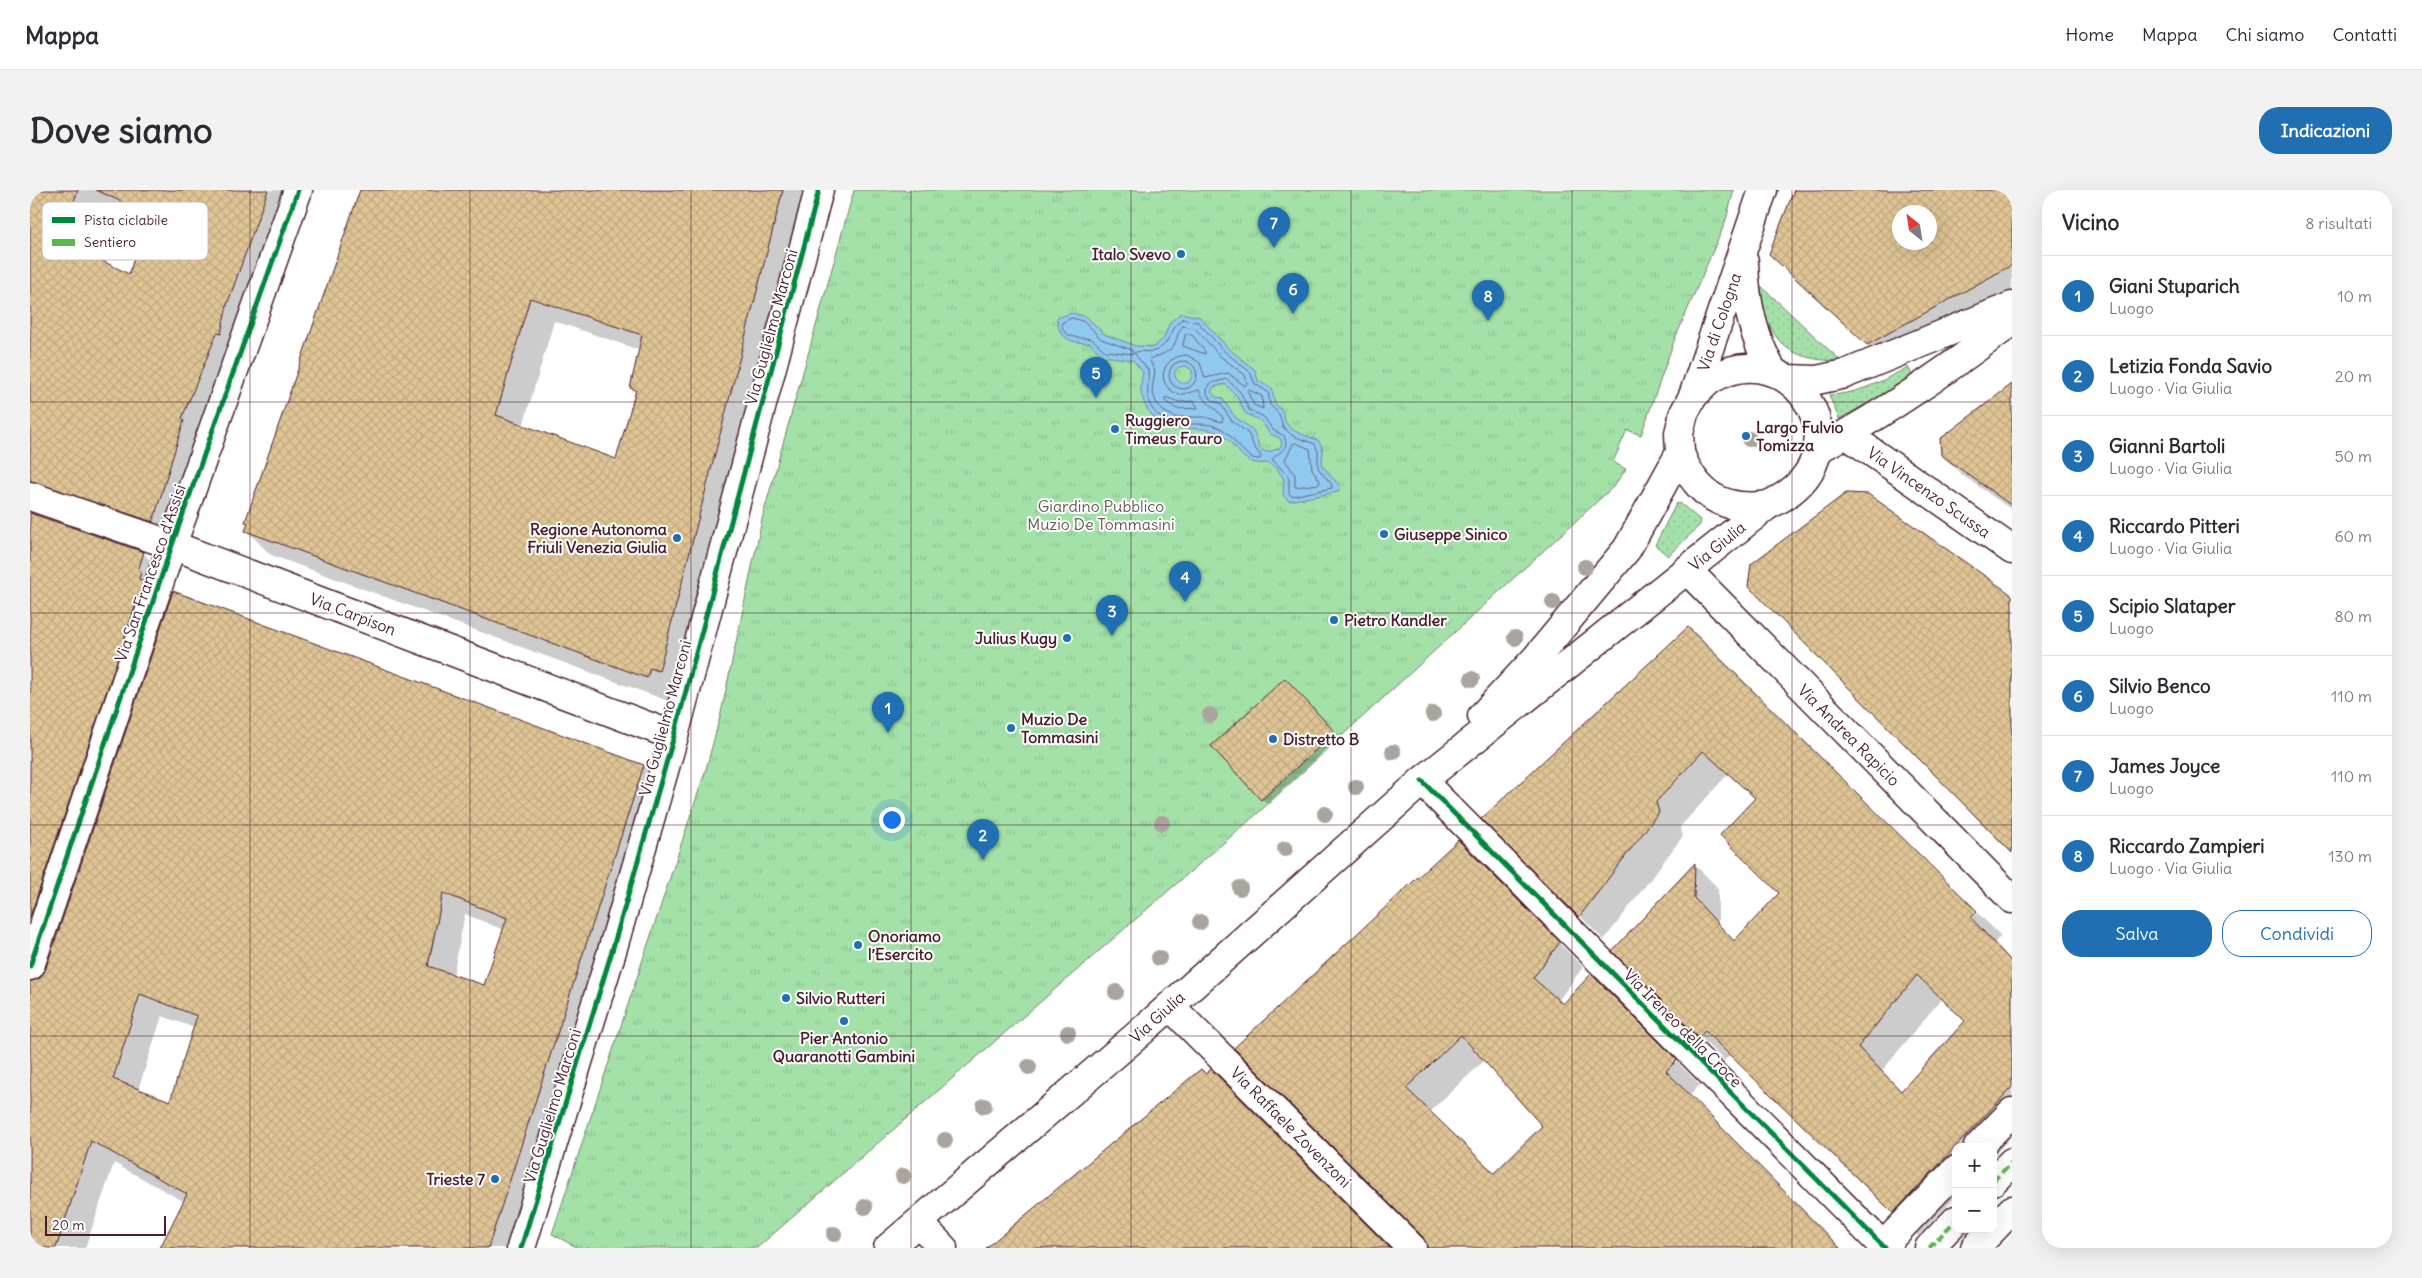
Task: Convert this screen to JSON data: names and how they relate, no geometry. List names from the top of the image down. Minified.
{"streets":{"street":["Via di Cologna","Via Guglielmo Marconi","Via Vincenzo Scussa","Via Giulia","Via San Francesco d'Assisi","Via Carpison","Via Andrea Rapicio","Via Ireneo della Croce","Via Raffaele Zovenzoni"]},"crossings":[["Via di Cologna","Via Giulia"],["Via Guglielmo Marconi","Via Carpison"],["Via Giulia","Via Andrea Rapicio"],["Via Giulia","Via Ireneo della Croce"],["Via Giulia","Via Raffaele Zovenzoni"],["Via San Francesco d'Assisi","Via Carpison"]],"parks":["Giardino Pubblico Muzio De Tommasini"],"places":["Italo Svevo","Ruggiero Timeus Fauro","Largo Fulvio Tomizza","Giuseppe Sinico","Regione Autonoma Friuli Venezia Giulia","Pietro Kandler","Julius Kugy","Muzio De Tommasini","Distretto B","Onoriamo l’Esercito","Silvio Rutteri","Pier Antonio Quaranotti Gambini","Trieste 7"],"legend":["Pista ciclabile","Sentiero"],"scale_bar":"20 m","north":"top left","page":{"header":"Mappa","nav":["Home","Mappa","Chi siamo","Contatti"],"buttons":["Indicazioni",["Salva","Condividi"]],"title":"Dove siamo","heading":["Vicino","8 risultati"],"pins":["7","6","8","5","4","3","1","2"],"list":[{"mark":"1","name":"Giani Stuparich","note":"Luogo","value":"10 m"},{"mark":"2","name":"Letizia Fonda Savio","note":"Luogo · Via Giulia","value":"20 m"},{"mark":"3","name":"Gianni Bartoli","note":"Luogo · Via Giulia","value":"50 m"},{"mark":"4","name":"Riccardo Pitteri","note":"Luogo · Via Giulia","value":"60 m"},{"mark":"5","name":"Scipio Slataper","note":"Luogo","value":"80 m"},{"mark":"6","name":"Silvio Benco","note":"Luogo","value":"110 m"},{"mark":"7","name":"James Joyce","note":"Luogo","value":"110 m"},{"mark":"8","name":"Riccardo Zampieri","note":"Luogo · Via Giulia","value":"130 m"}],"map_buttons":["+","−"],"scale":"20 m"}}
